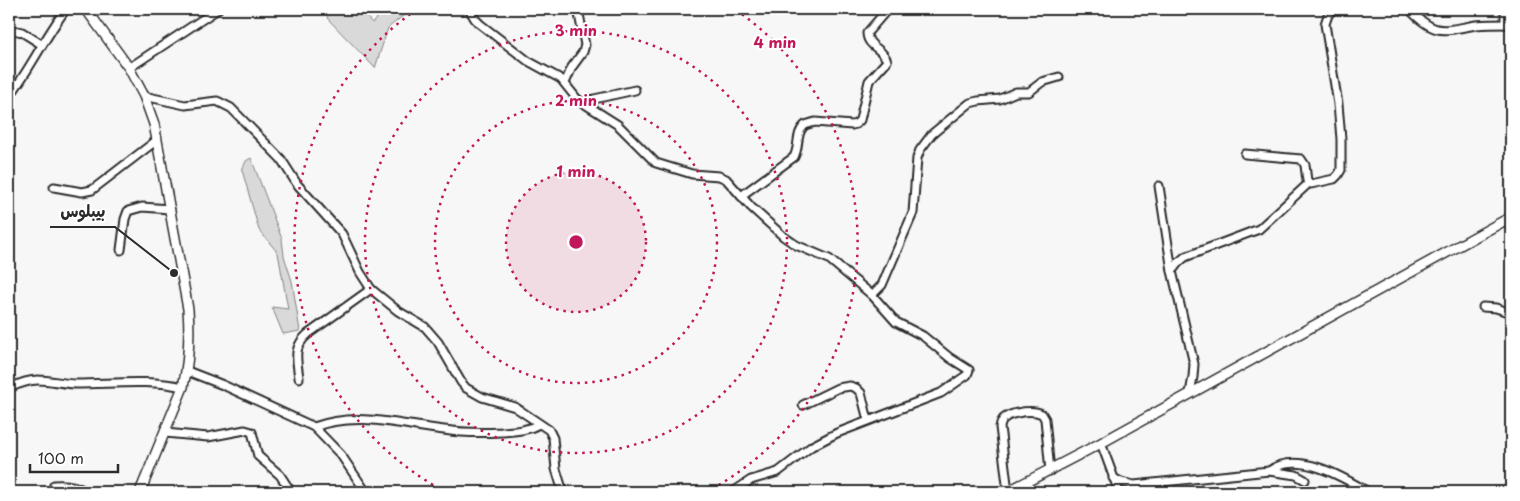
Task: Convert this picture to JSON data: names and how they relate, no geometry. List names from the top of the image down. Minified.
{"places":["بيبلوس"],"scale_bar":"100 m","rings":["3 min","4 min","2 min","1 min"]}
